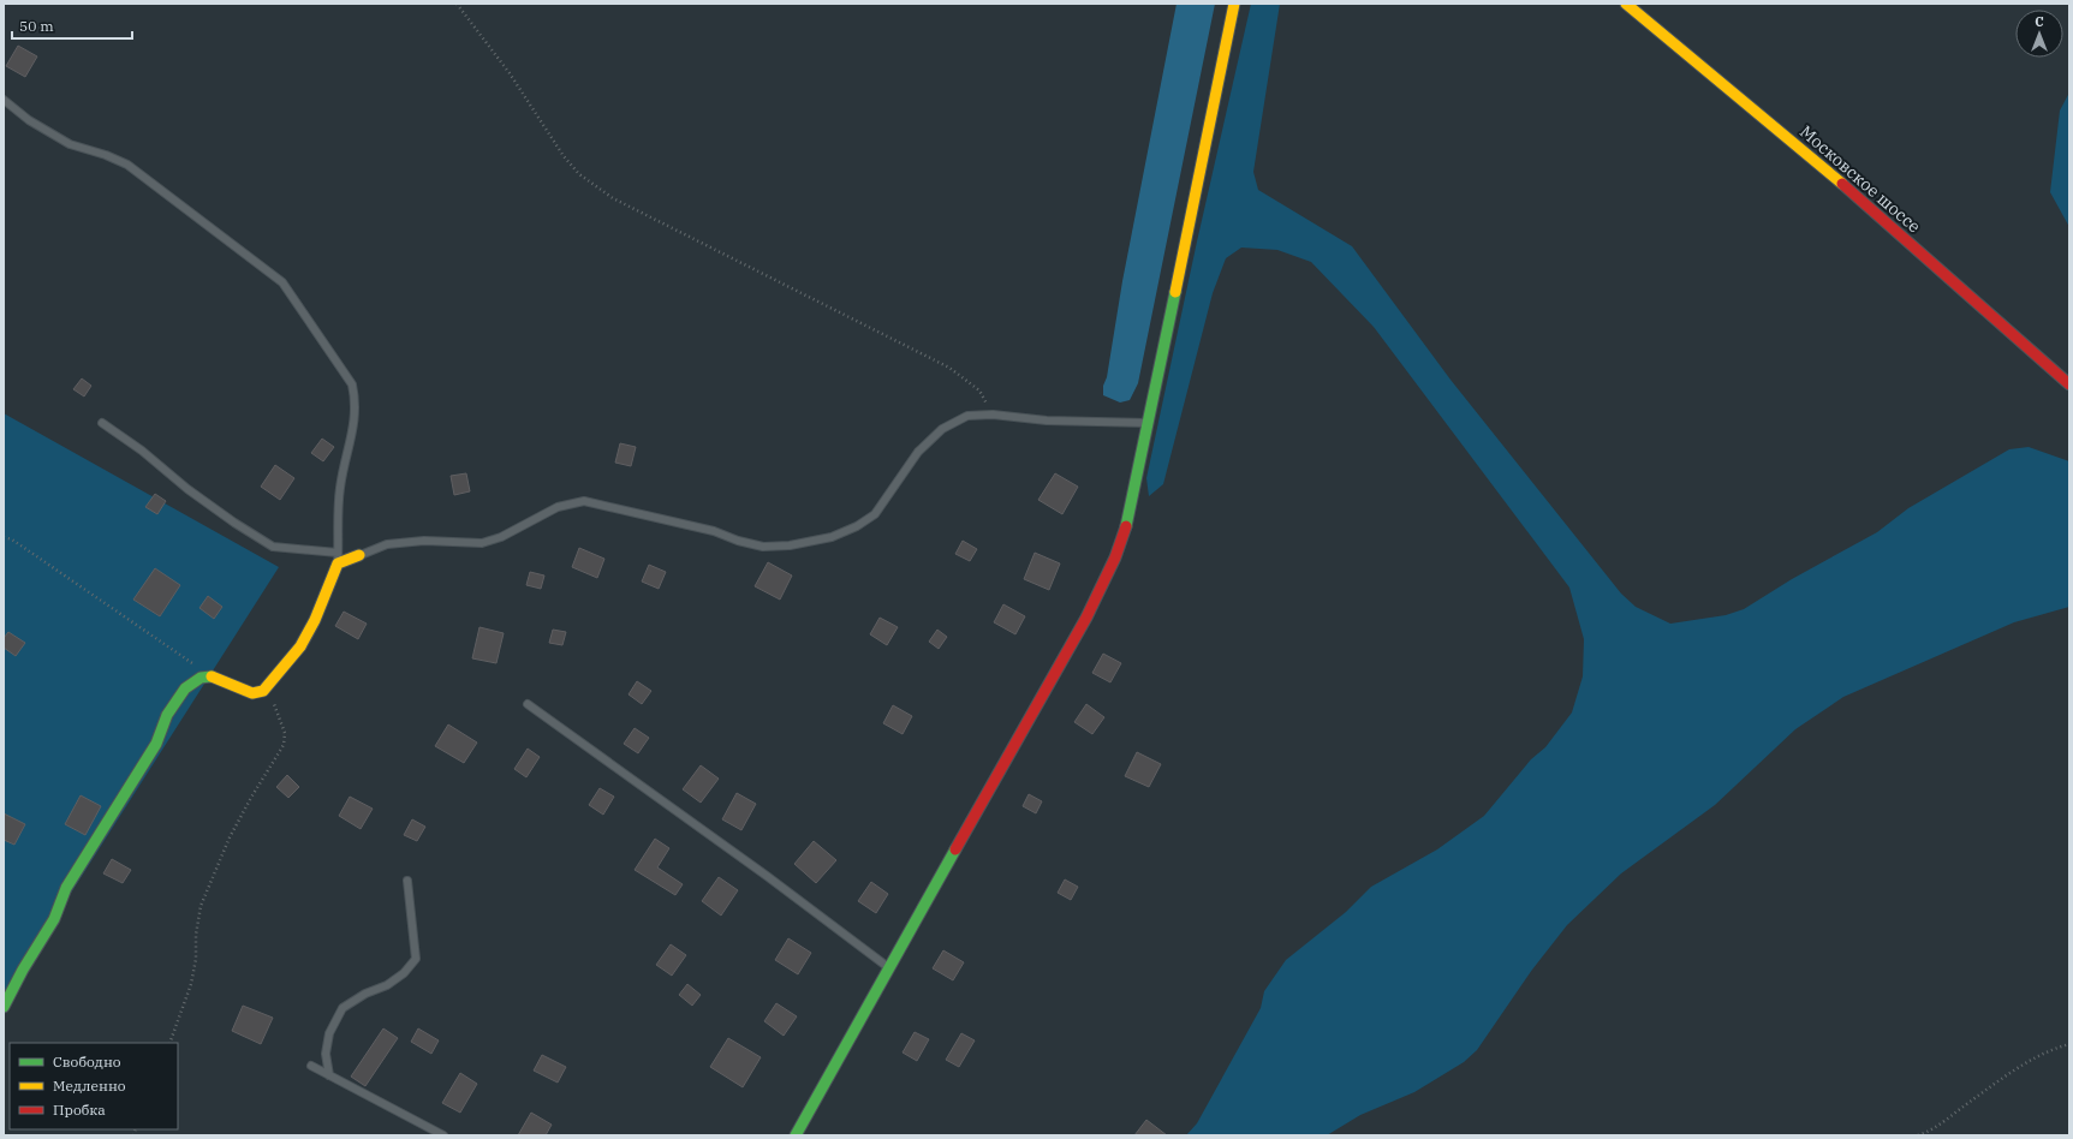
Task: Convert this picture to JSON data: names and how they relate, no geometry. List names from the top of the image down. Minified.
{"streets":{"street":["Московское шоссе"]},"legend":["Свободно","Медленно","Пробка"],"scale_bar":"50 m","north":"top"}
